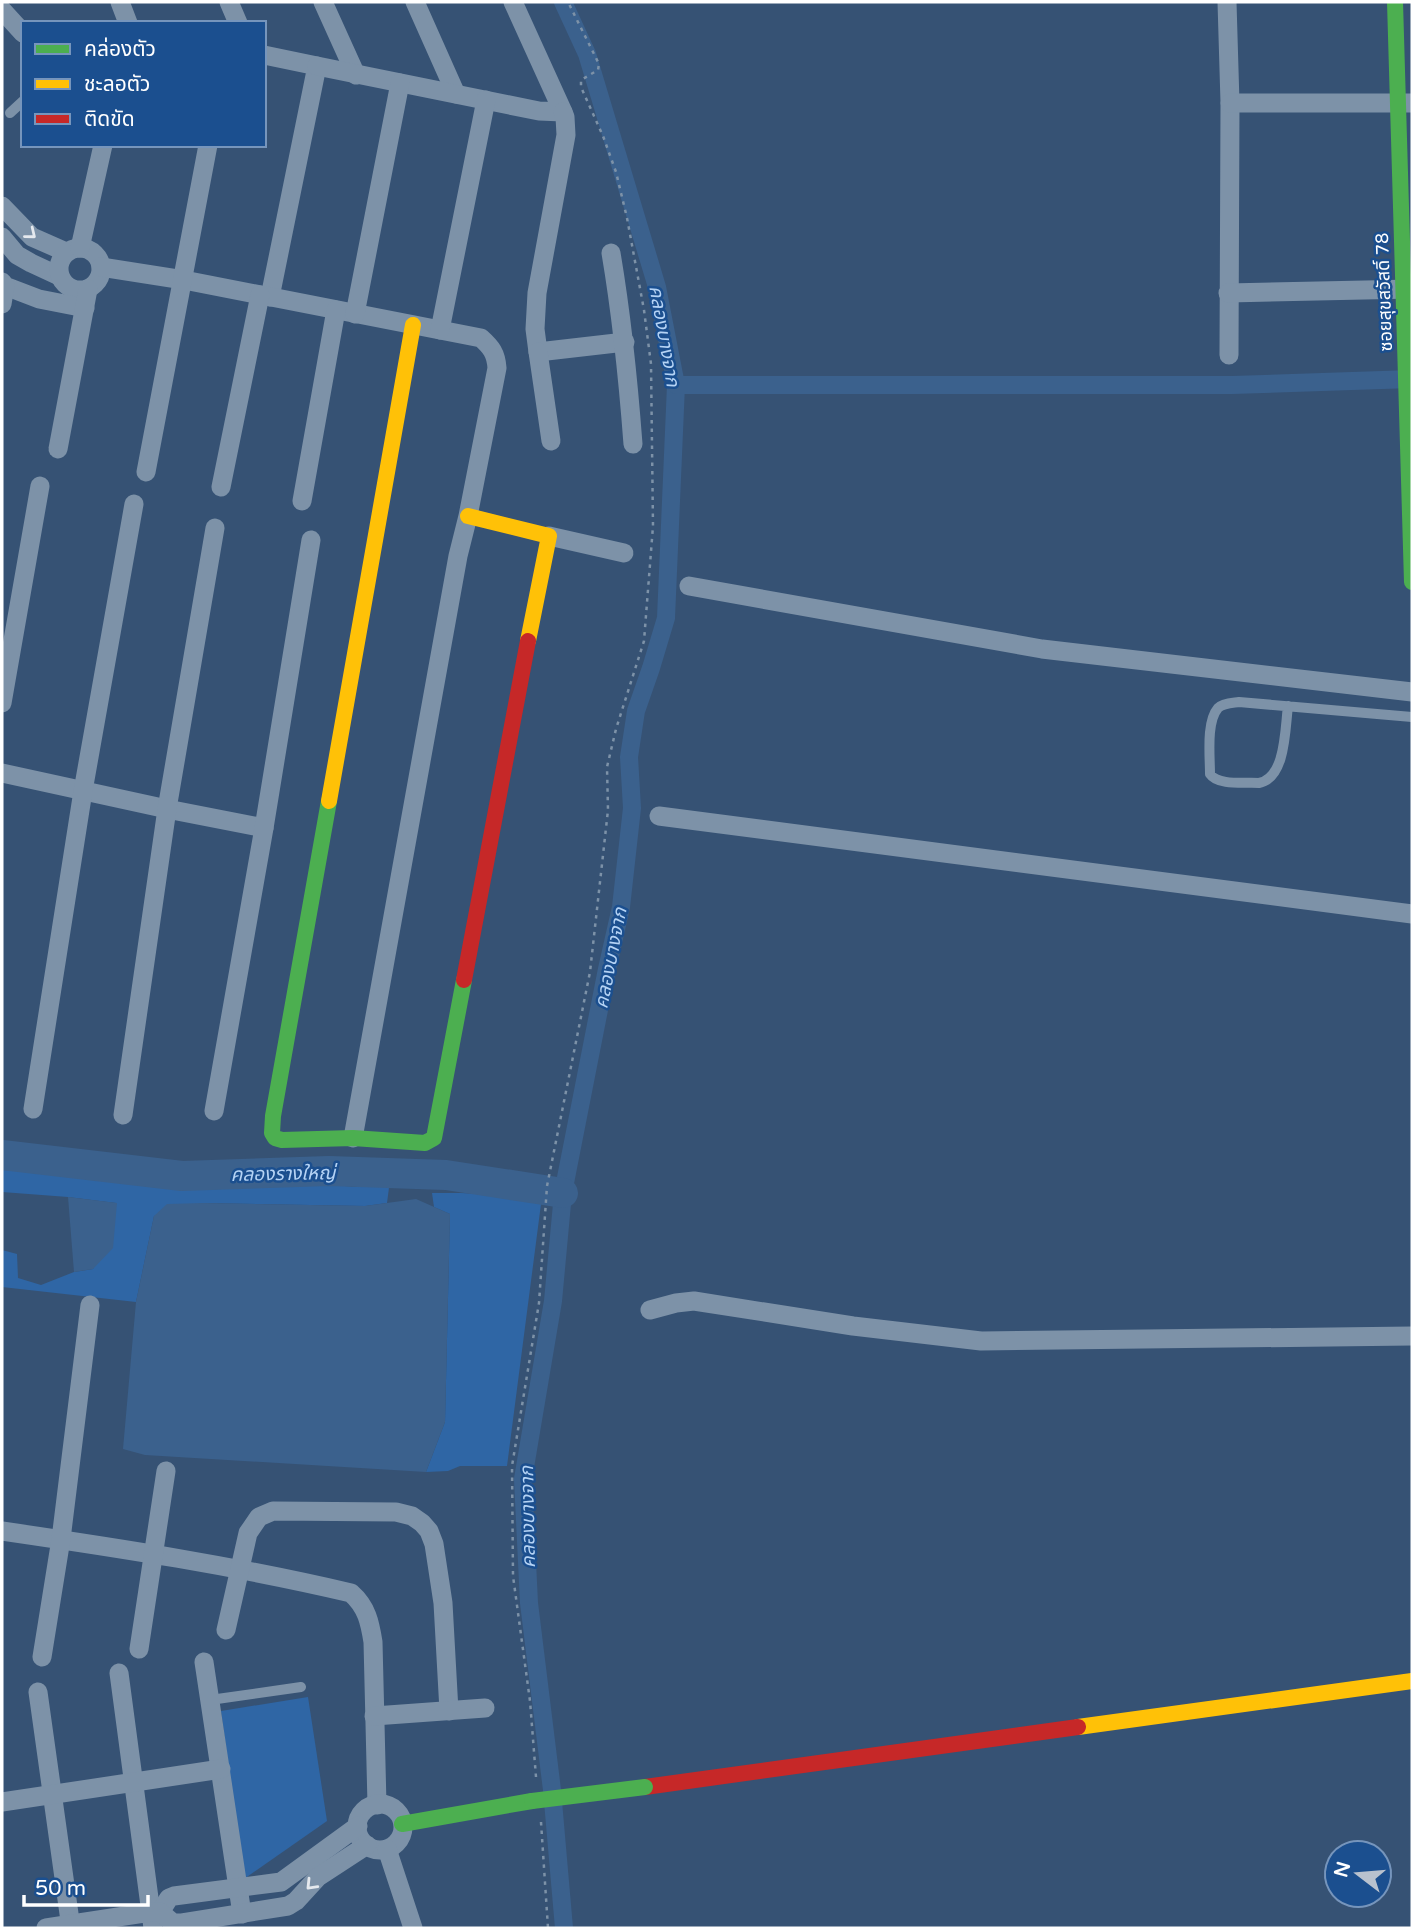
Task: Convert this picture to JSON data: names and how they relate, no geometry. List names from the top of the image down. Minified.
{"streets":{"street":["ซอยสุขสวัสดิ์ 78"]},"water":["คลองบางจาก","คลองรางใหญ่"],"legend":["คล่องตัว","ชะลอตัว","ติดขัด"],"scale_bar":"50 m","north":"left"}
